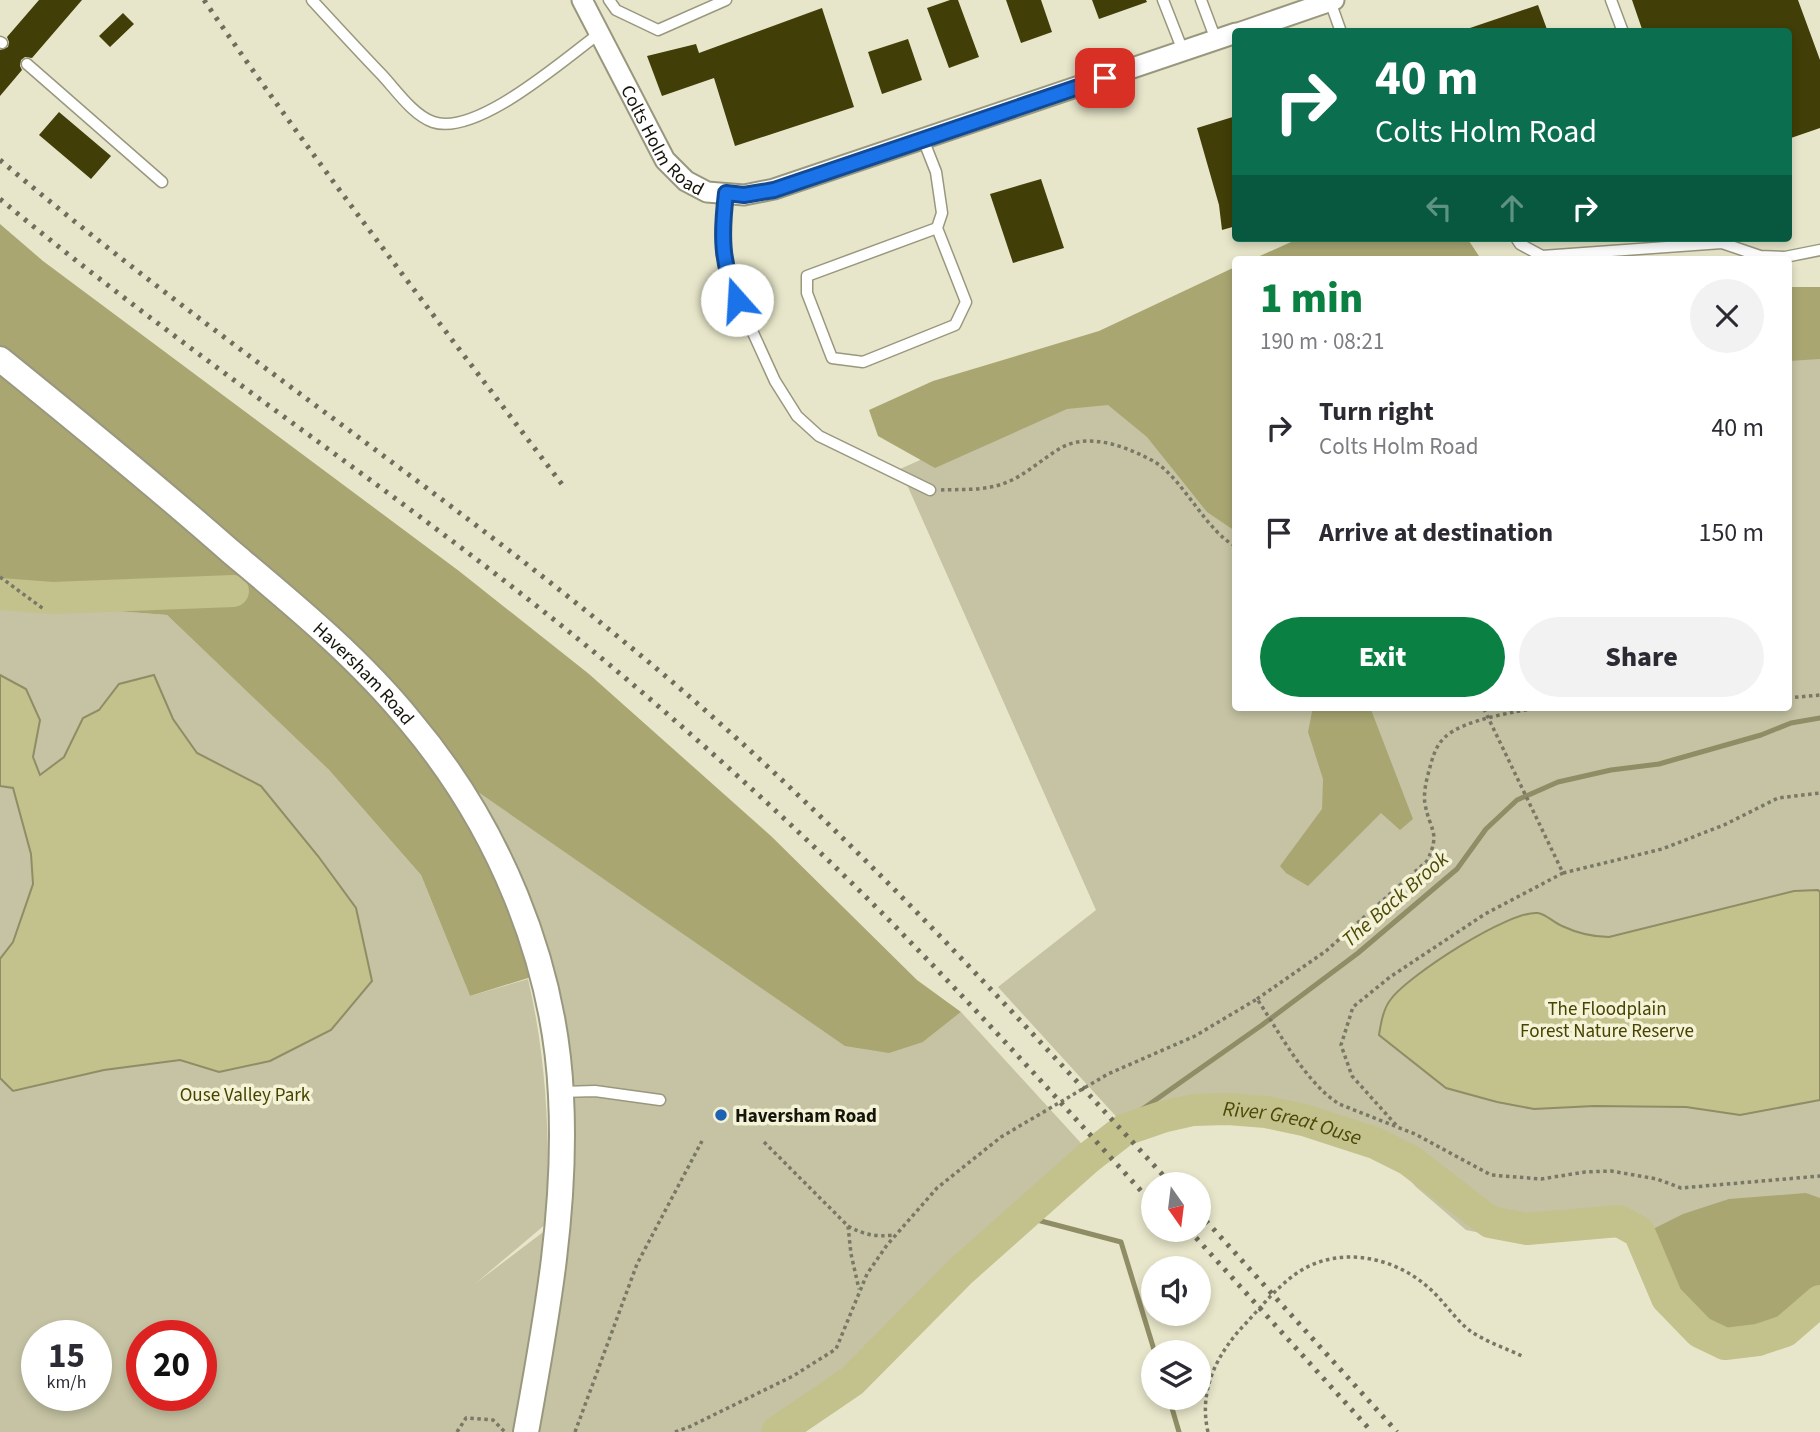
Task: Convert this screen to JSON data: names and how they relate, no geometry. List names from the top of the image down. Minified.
{"streets":{"street":["Colts Holm Road","Haversham Road"]},"water":["The Back Brook","River Great Ouse"],"parks":["The Floodplain Forest Nature Reserve","Ouse Valley Park"],"places":["Haversham Road"],"north":"bottom","page":{"turn":["40 m","Colts Holm Road"],"heading":["1 min","190 m · 08:21"],"list":[{"name":"Turn right","note":"Colts Holm Road","value":"40 m"},{"name":"Arrive at destination","value":"150 m"}],"buttons":["Exit","Share"],"speed":"15 km/h","limit":"20"}}
